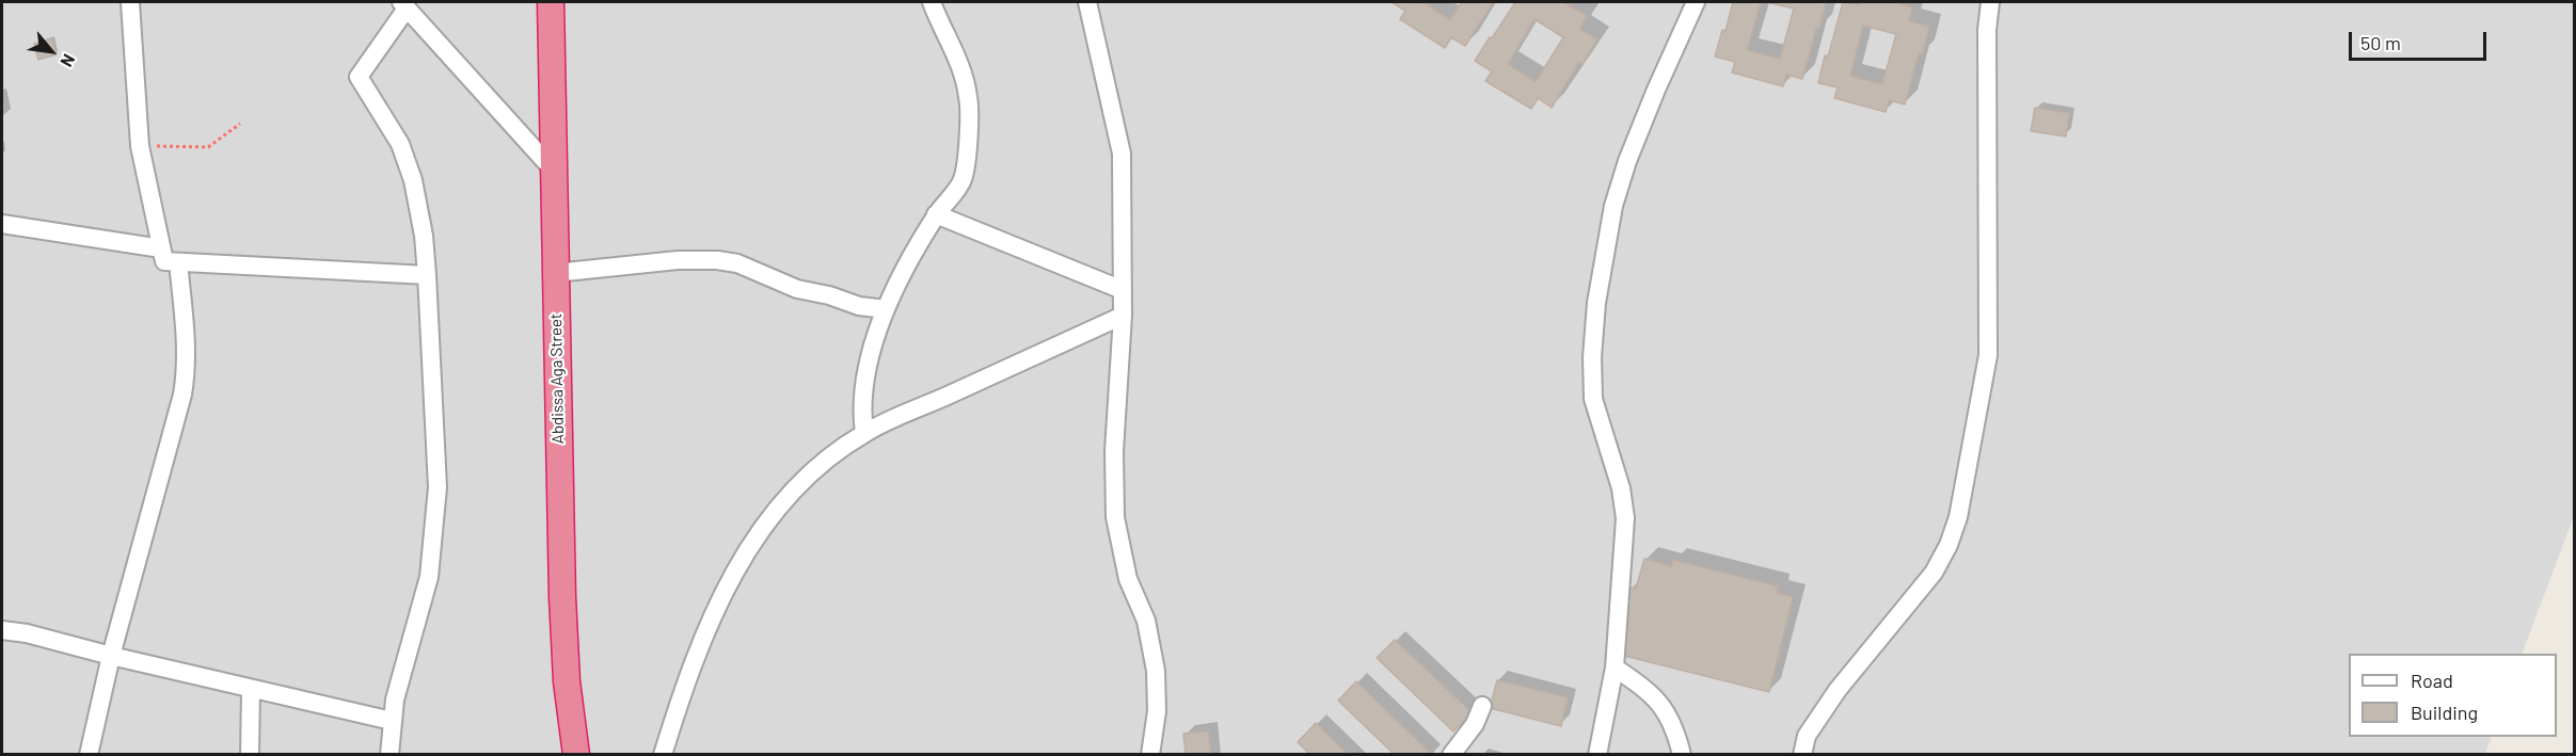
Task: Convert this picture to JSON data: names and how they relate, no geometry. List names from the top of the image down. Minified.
{"streets":{"highway":["Abdissa Aga Street"]},"legend":["Road","Building"],"scale_bar":"50 m","north":"bottom right"}
